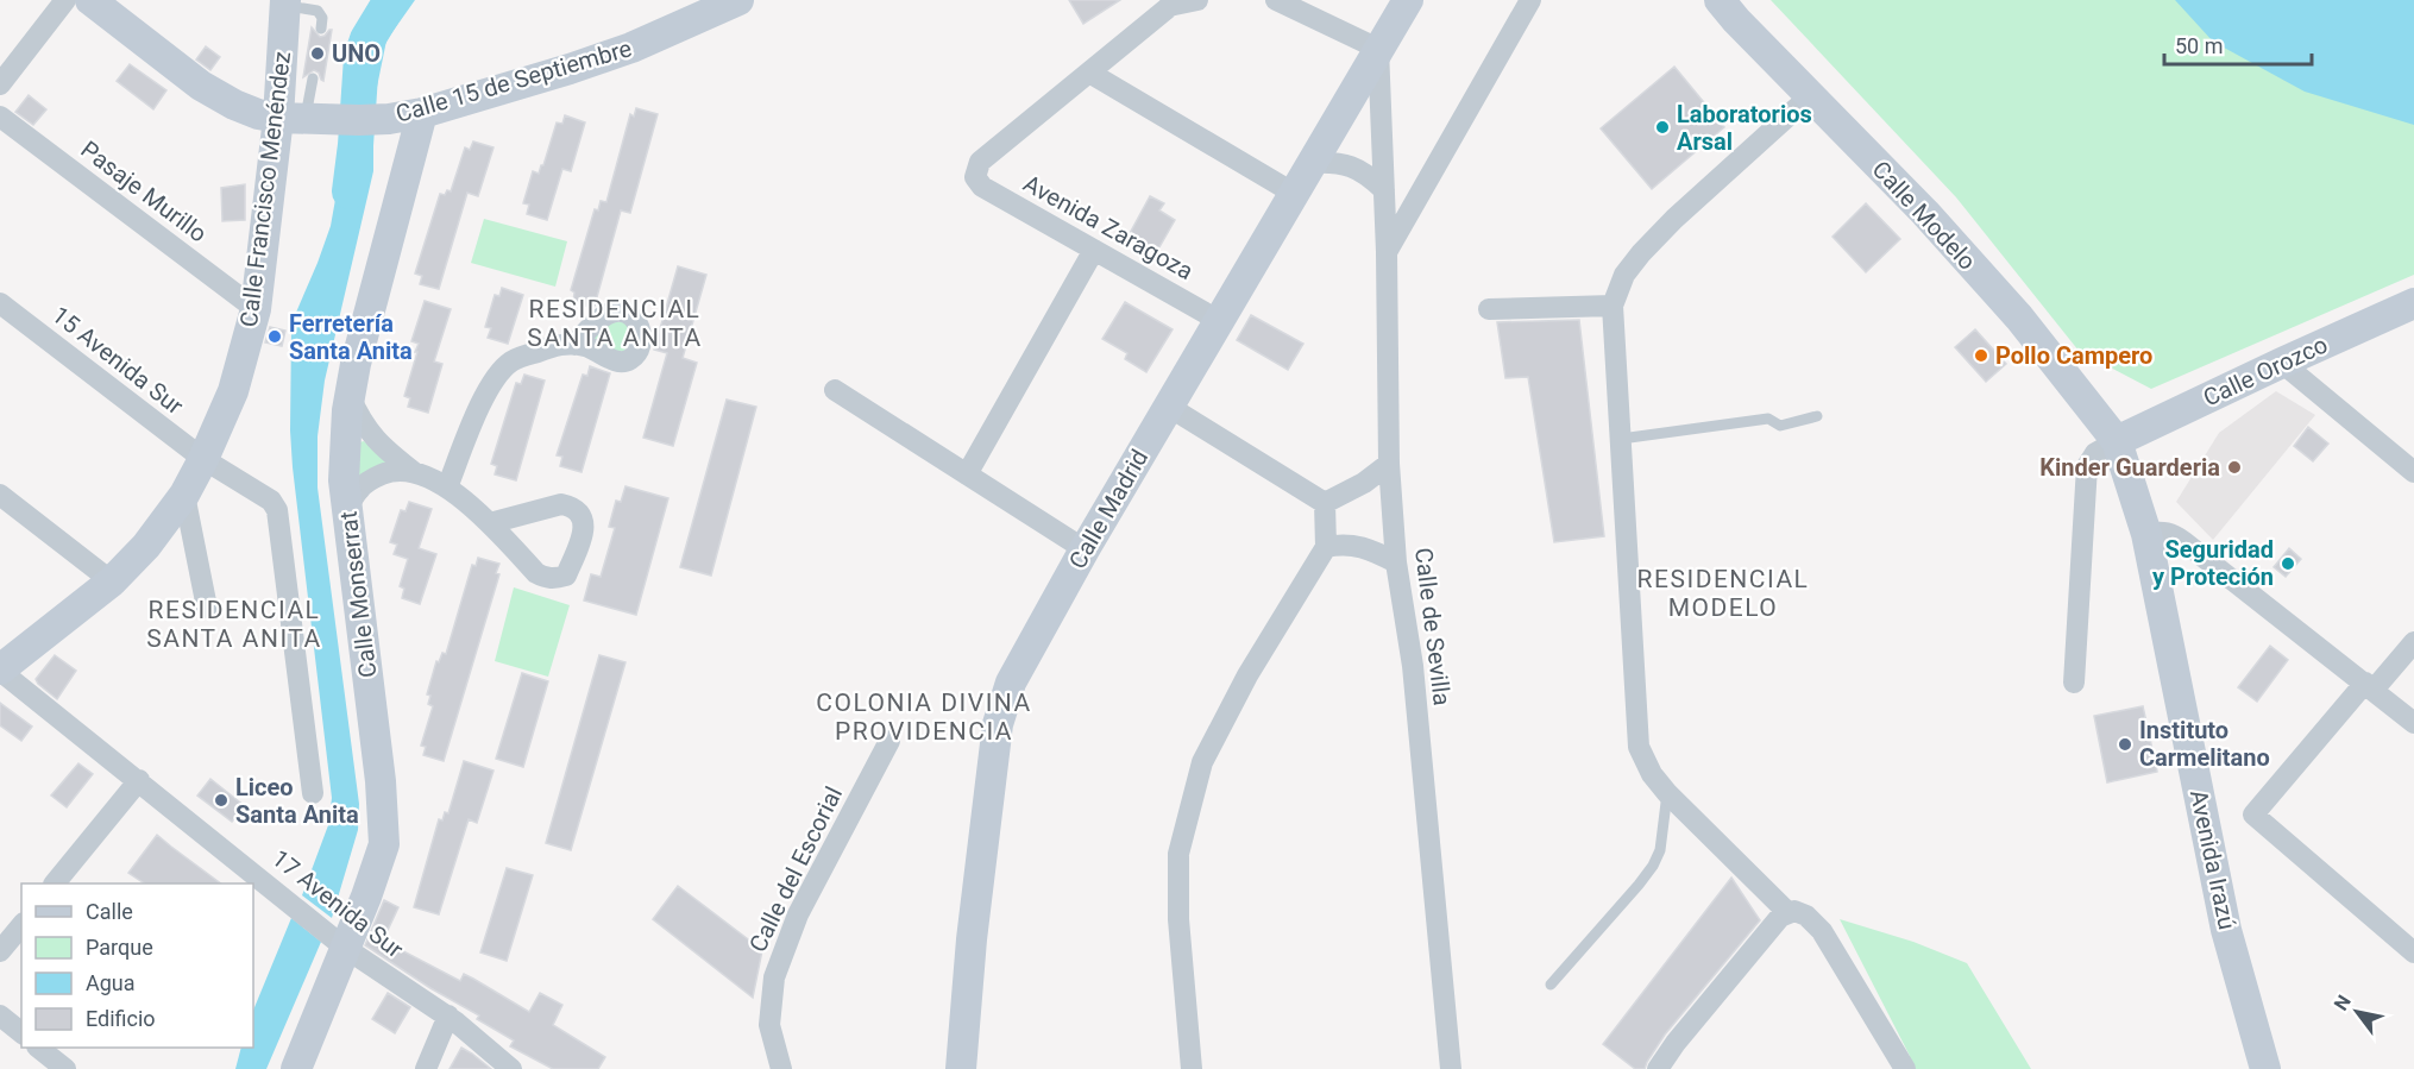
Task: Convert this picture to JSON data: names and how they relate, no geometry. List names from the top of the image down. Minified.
{"streets":{"street":["Calle 15 de Septiembre","Calle Francisco Menéndez","Pasaje Murillo","Calle Modelo","Avenida Zaragoza","15 Avenida Sur","Calle Orozco","Calle Madrid","Calle Monserrat","Calle de Sevilla","Avenida Irazú","Calle del Escorial","17 Avenida Sur"]},"crossings":[["Calle 15 de Septiembre","Calle Francisco Menéndez"],["Calle 15 de Septiembre","Calle Monserrat"],["Calle Francisco Menéndez","Pasaje Murillo"],["Calle Francisco Menéndez","15 Avenida Sur"],["Calle Francisco Menéndez","17 Avenida Sur"],["Calle Modelo","Calle Orozco"],["Calle Modelo","Avenida Irazú"],["Avenida Zaragoza","Calle Madrid"],["Calle Orozco","Avenida Irazú"],["Calle Madrid","Calle de Sevilla"],["Calle Monserrat","17 Avenida Sur"]],"districts":["RESIDENCIAL SANTA ANITA","RESIDENCIAL MODELO","RESIDENCIAL SANTA ANITA","COLONIA DIVINA PROVIDENCIA"],"places":["UNO","Laboratorios Arsal","Ferretería Santa Anita","Pollo Campero","Kinder Guarderia","Seguridad y Proteción","Instituto Carmelitano","Liceo Santa Anita"],"legend":["Calle","Parque","Agua","Edificio"],"scale_bar":"50 m","north":"top left"}
